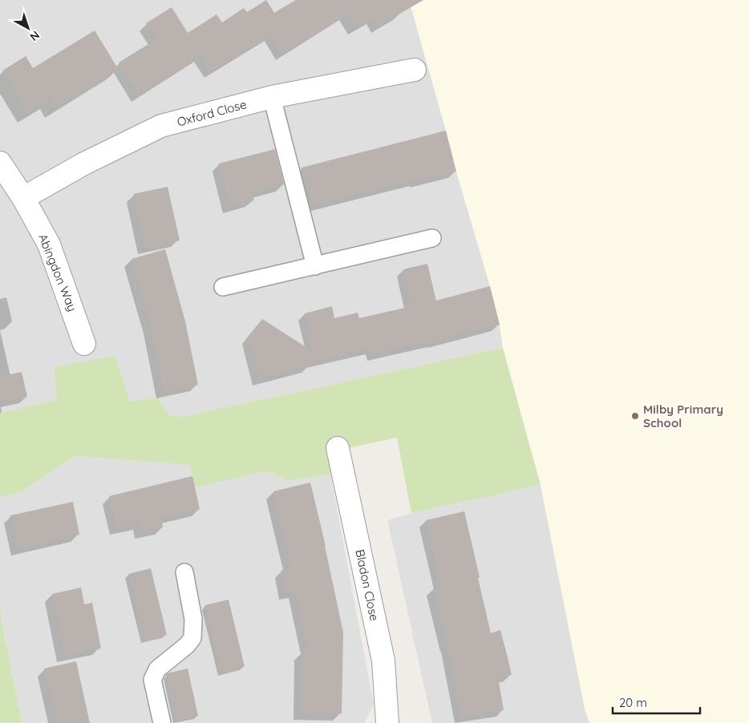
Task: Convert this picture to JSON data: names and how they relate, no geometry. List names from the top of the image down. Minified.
{"streets":{"street":["Oxford Close","Abingdon Way","Bladon Close"]},"crossings":[["Oxford Close","Abingdon Way"]],"places":["Milby Primary School"],"scale_bar":"20 m","north":"bottom right"}
